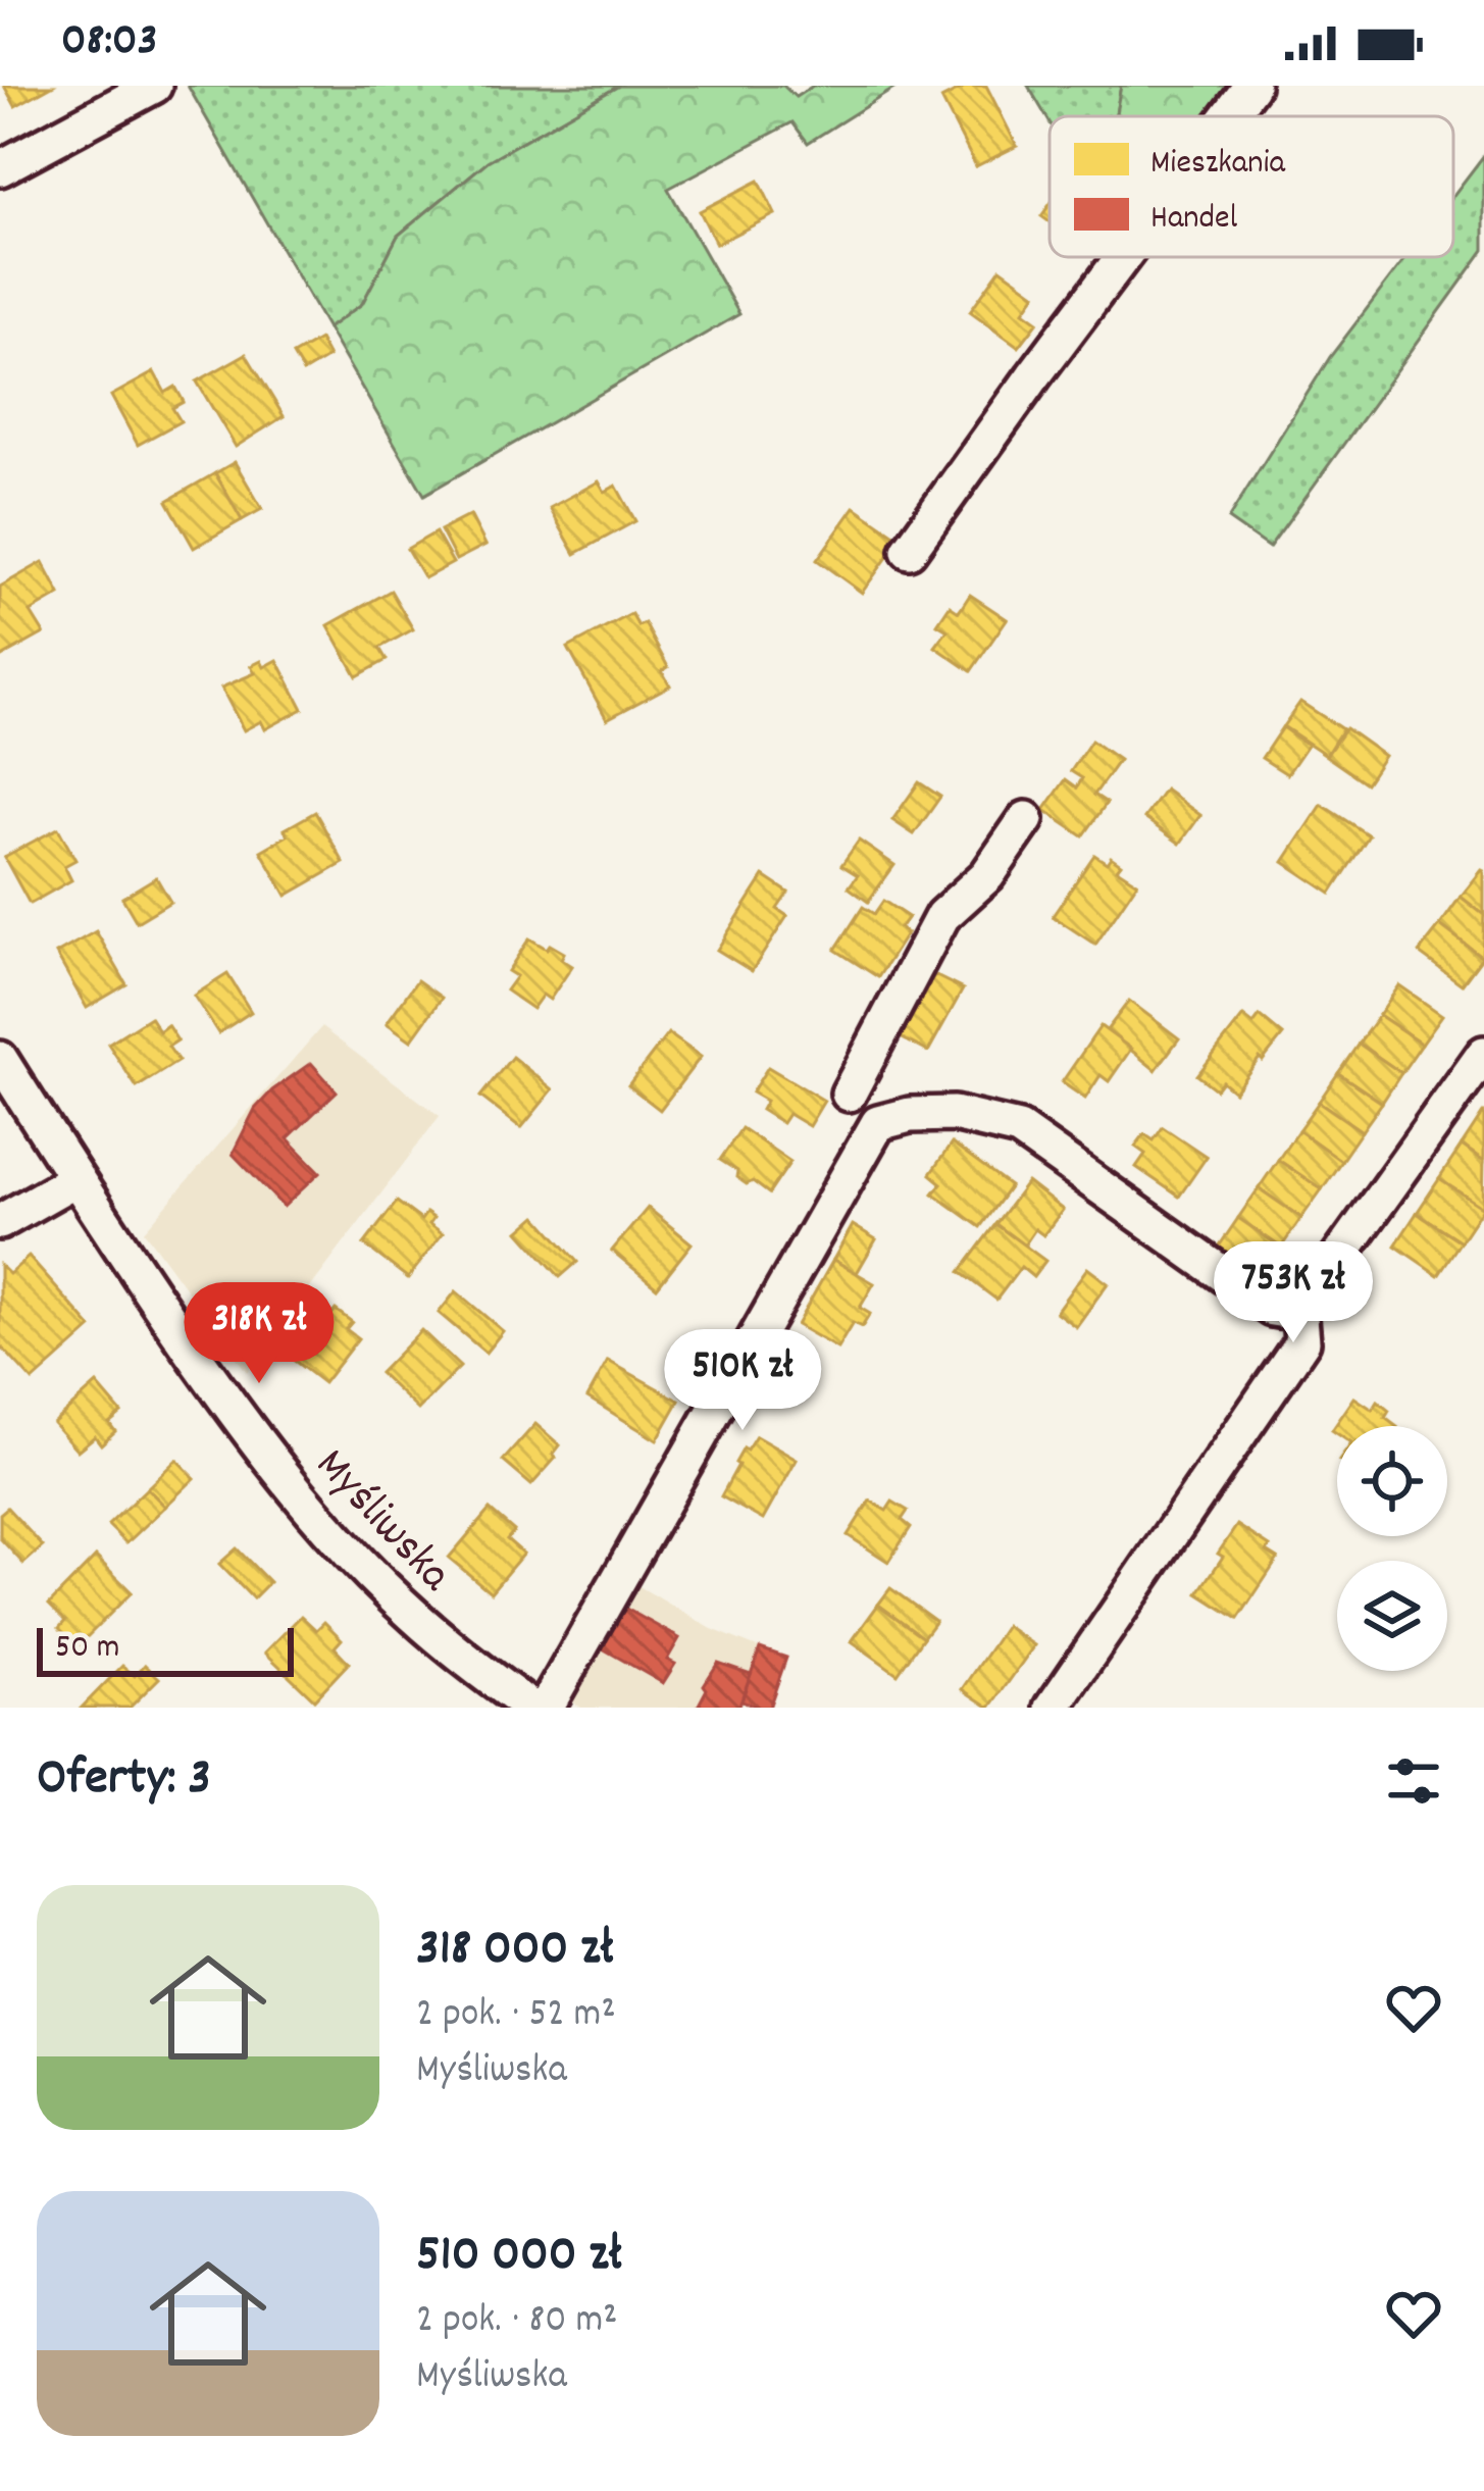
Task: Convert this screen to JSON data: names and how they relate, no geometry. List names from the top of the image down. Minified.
{"streets":{"street":["Myśliwska"]},"legend":["Mieszkania","Handel"],"scale_bar":"50 m","page":{"status":"08:03","price":["753K zł","318K zł","510K zł"],"scale":"50 m","heading":"Oferty: 3","list":[{"name":"318 000 zł","note":"2 pok. · 52 m² · Myśliwska"},{"name":"510 000 zł","note":"2 pok. · 80 m² · Myśliwska"}]}}
